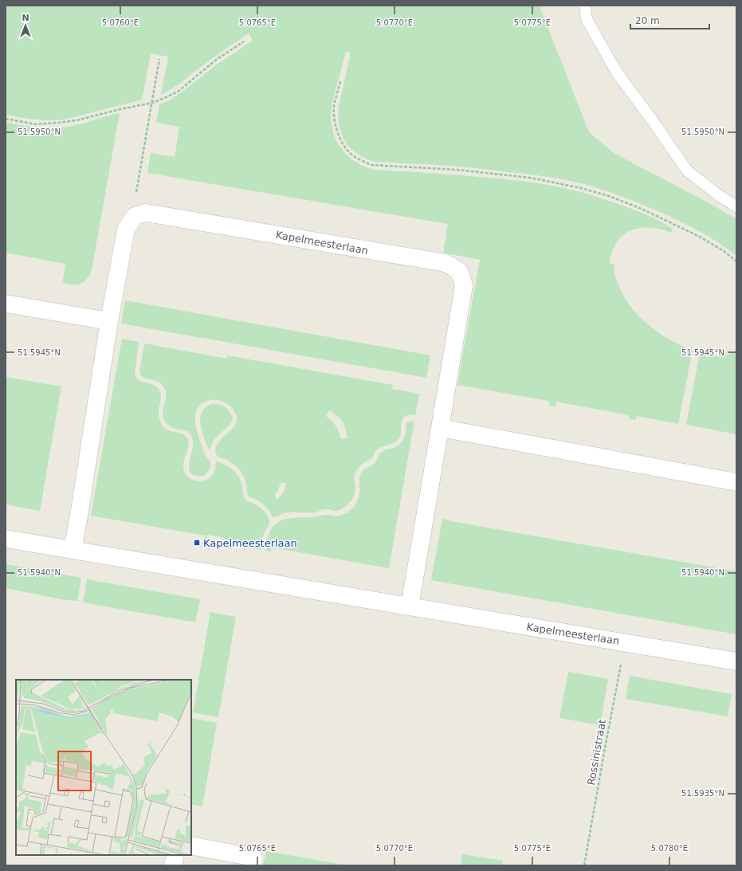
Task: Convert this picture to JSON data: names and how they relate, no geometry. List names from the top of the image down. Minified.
{"streets":{"street":["Kapelmeesterlaan"],"path":["Rossinistraat"]},"crossings":[["Kapelmeesterlaan","Rossinistraat"]],"places":{"transit":["Kapelmeesterlaan"]},"scale_bar":"20 m","north":"top","coordinates":["5.0760°E","5.0765°E","5.0770°E","5.0775°E","51.5950°N","51.5945°N","51.5940°N","51.5935°N","5.0780°E"]}
